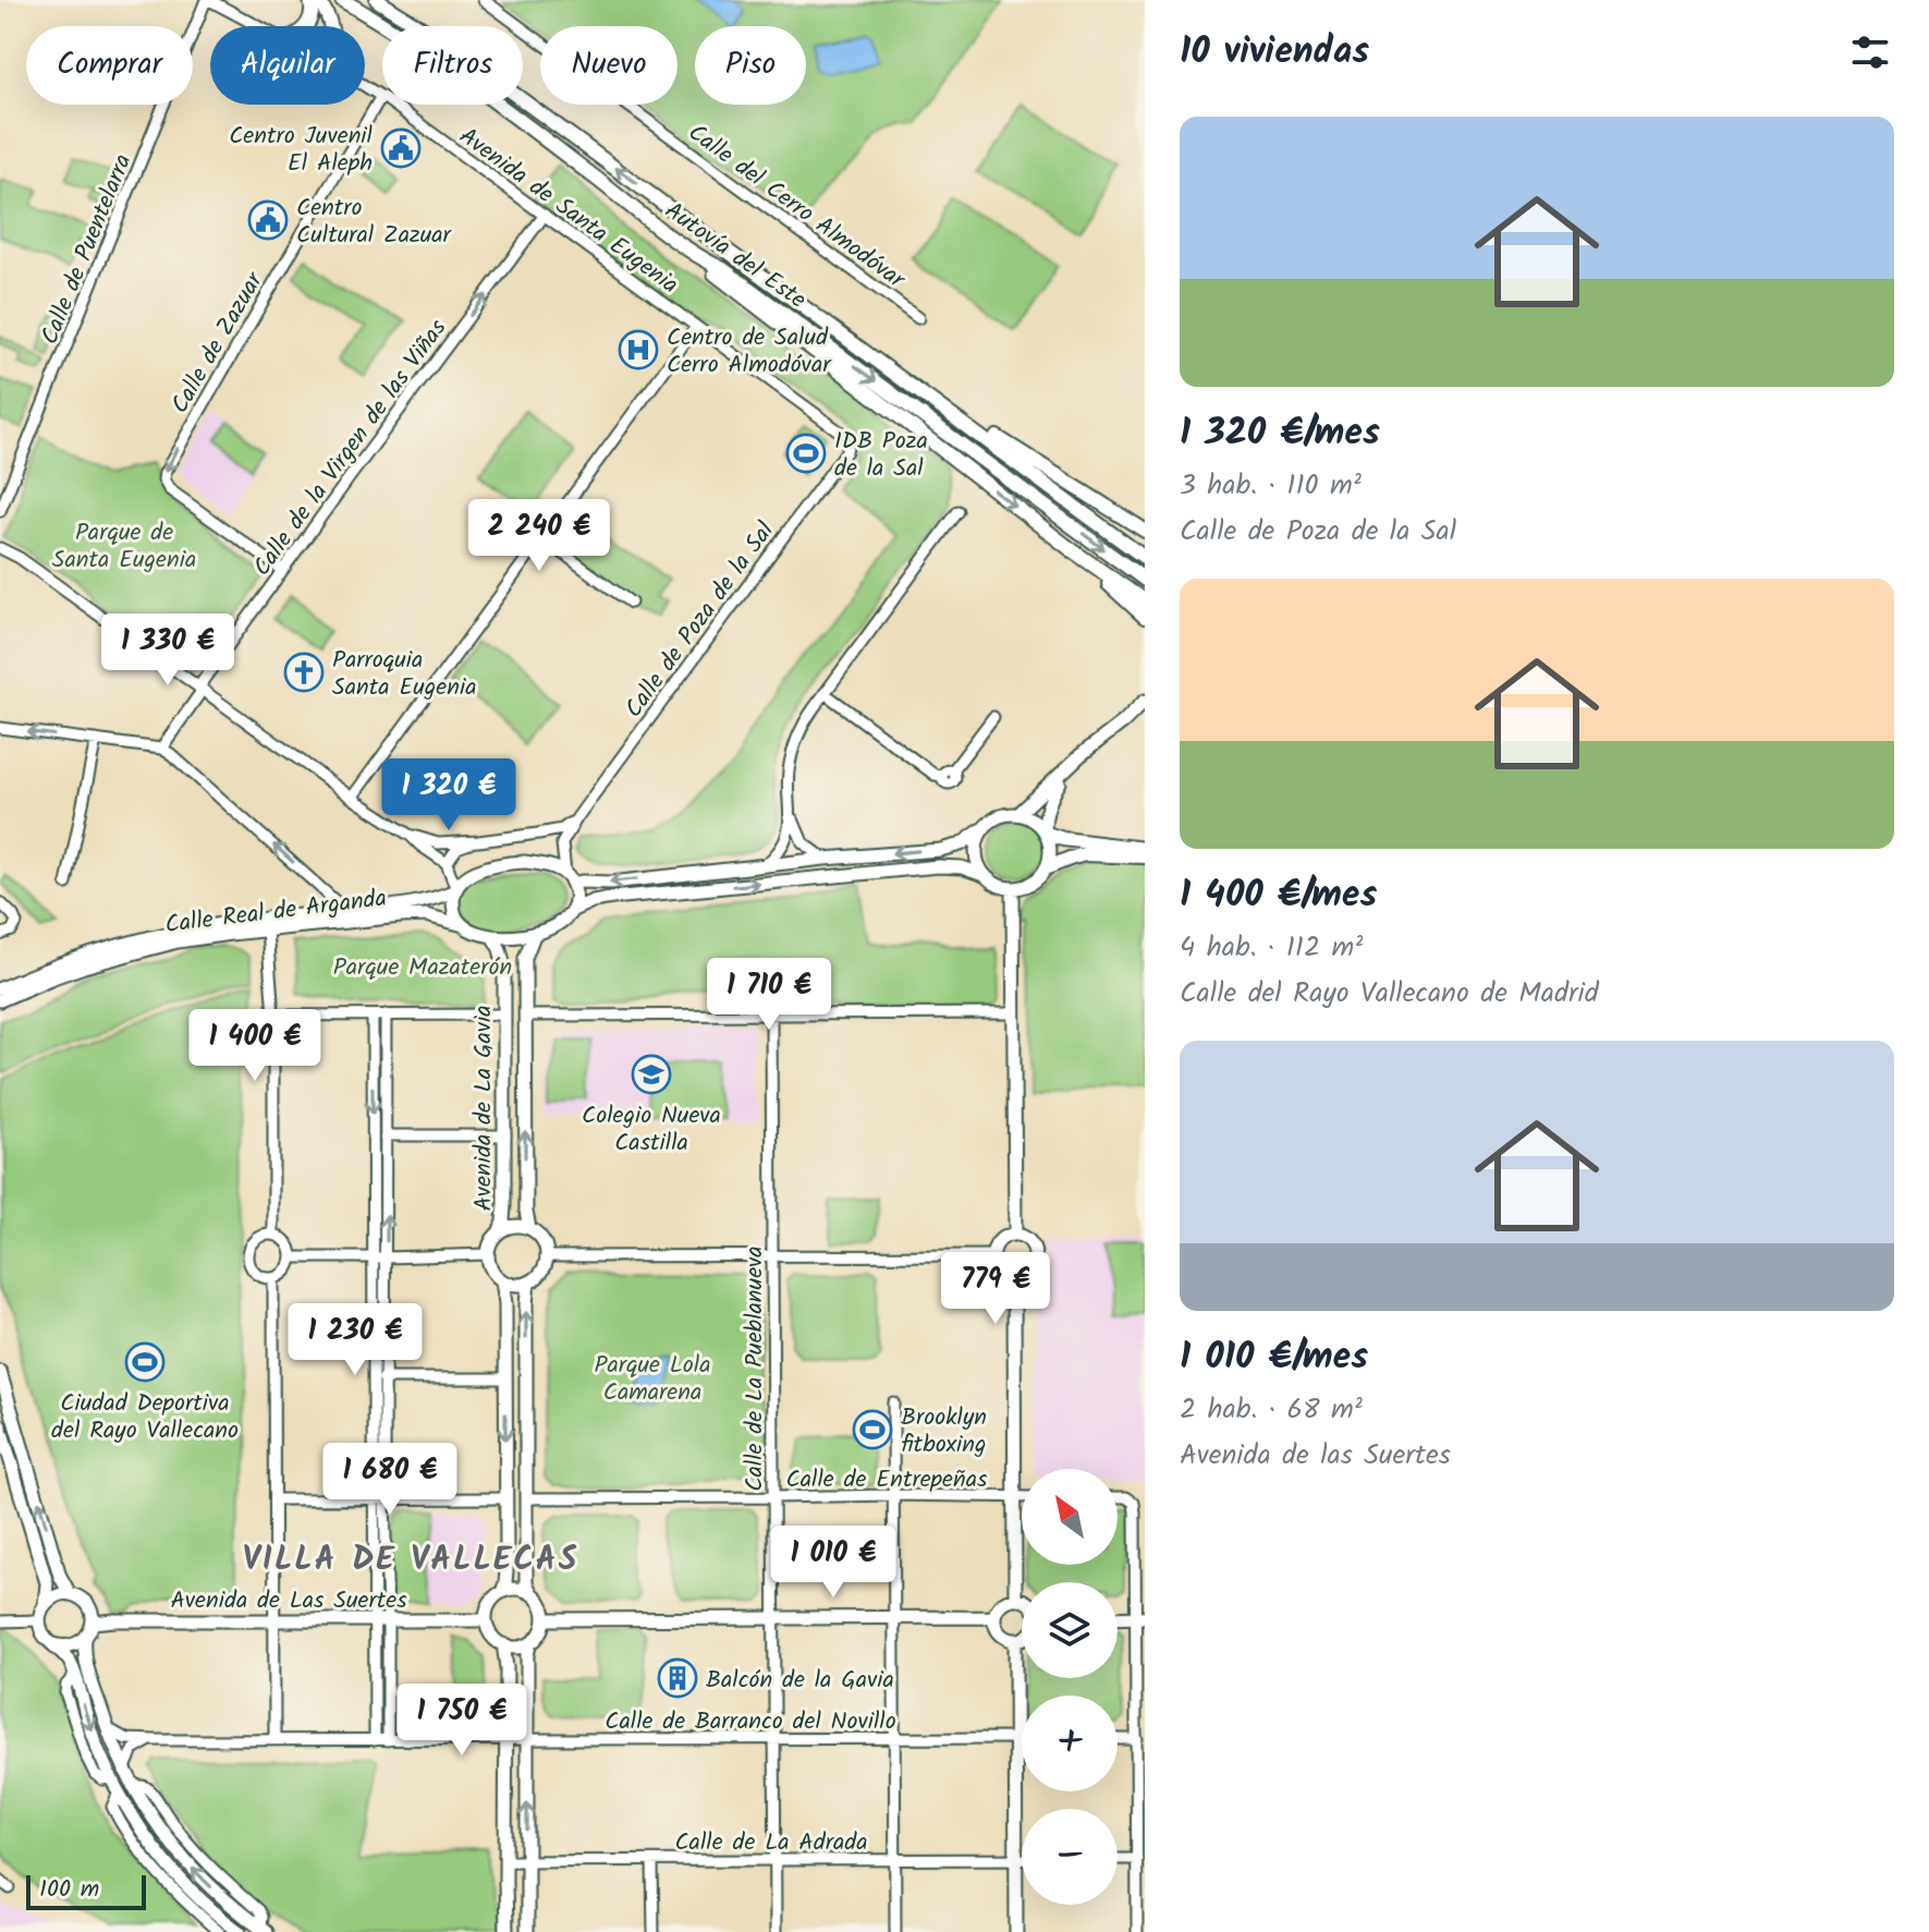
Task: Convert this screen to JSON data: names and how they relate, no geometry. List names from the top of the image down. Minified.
{"streets":{"highway":["Autovía del Este"],"main road":["Calle Real de Arganda","Avenida de La Gavia","Avenida de Las Suertes"],"street":["Calle del Cerro Almodóvar","Avenida de Santa Eugenia","Calle de Puentelarra","Calle de Zazuar","Calle de la Virgen de las Viñas","Calle de Poza de la Sal","Calle de La Pueblanueva","Calle de Entrepeñas","Calle de Barranco del Novillo","Calle de La Adrada"]},"crossings":[["Avenida de Santa Eugenia","Calle de Puentelarra"],["Avenida de Santa Eugenia","Calle de Zazuar"],["Avenida de Santa Eugenia","Calle de la Virgen de las Viñas"],["Avenida de Santa Eugenia","Calle de Poza de la Sal"],["Calle de Zazuar","Calle de la Virgen de las Viñas"],["Calle Real de Arganda","Avenida de La Gavia"],["Calle de La Pueblanueva","Calle de Entrepeñas"],["Calle de La Pueblanueva","Calle de Barranco del Novillo"],["Calle de La Pueblanueva","Calle de La Adrada"]],"one_way":["Calle de Zazuar","Calle de la Virgen de las Viñas"],"districts":["VILLA DE VALLECAS"],"parks":["Parque de Santa Eugenia","Parque Mazaterón","Parque Lola Camarena"],"places":{"public building":["Centro Juvenil El Aleph","Centro Cultural Zazuar"],"hospital":["Centro de Salud Cerro Almodóvar"],"sports":["IDB Poza de la Sal","Ciudad Deportiva del Rayo Vallecano","Brooklyn fitboxing"],"church":["Parroquia Santa Eugenia"],"school or university":["Colegio Nueva Castilla"],"building":["Balcón de la Gavia"]},"scale_bar":"100 m","north":"top left","page":{"heading":"10 viviendas","chip":["Comprar","Alquilar","Filtros","Nuevo","Piso"],"list":[{"name":"1 320 €/mes","note":"3 hab. · 110 m² · Calle de Poza de la Sal"},{"name":"1 400 €/mes","note":"4 hab. · 112 m² · Calle del Rayo Vallecano de Madrid"},{"name":"1 010 €/mes","note":"2 hab. · 68 m² · Avenida de las Suertes"}],"price":["2 240 €","1 330 €","1 320 €","1 710 €","1 400 €","779 €","1 230 €","1 680 €","1 010 €","1 750 €"],"map_buttons":["+","−"],"scale":"100 m"}}
